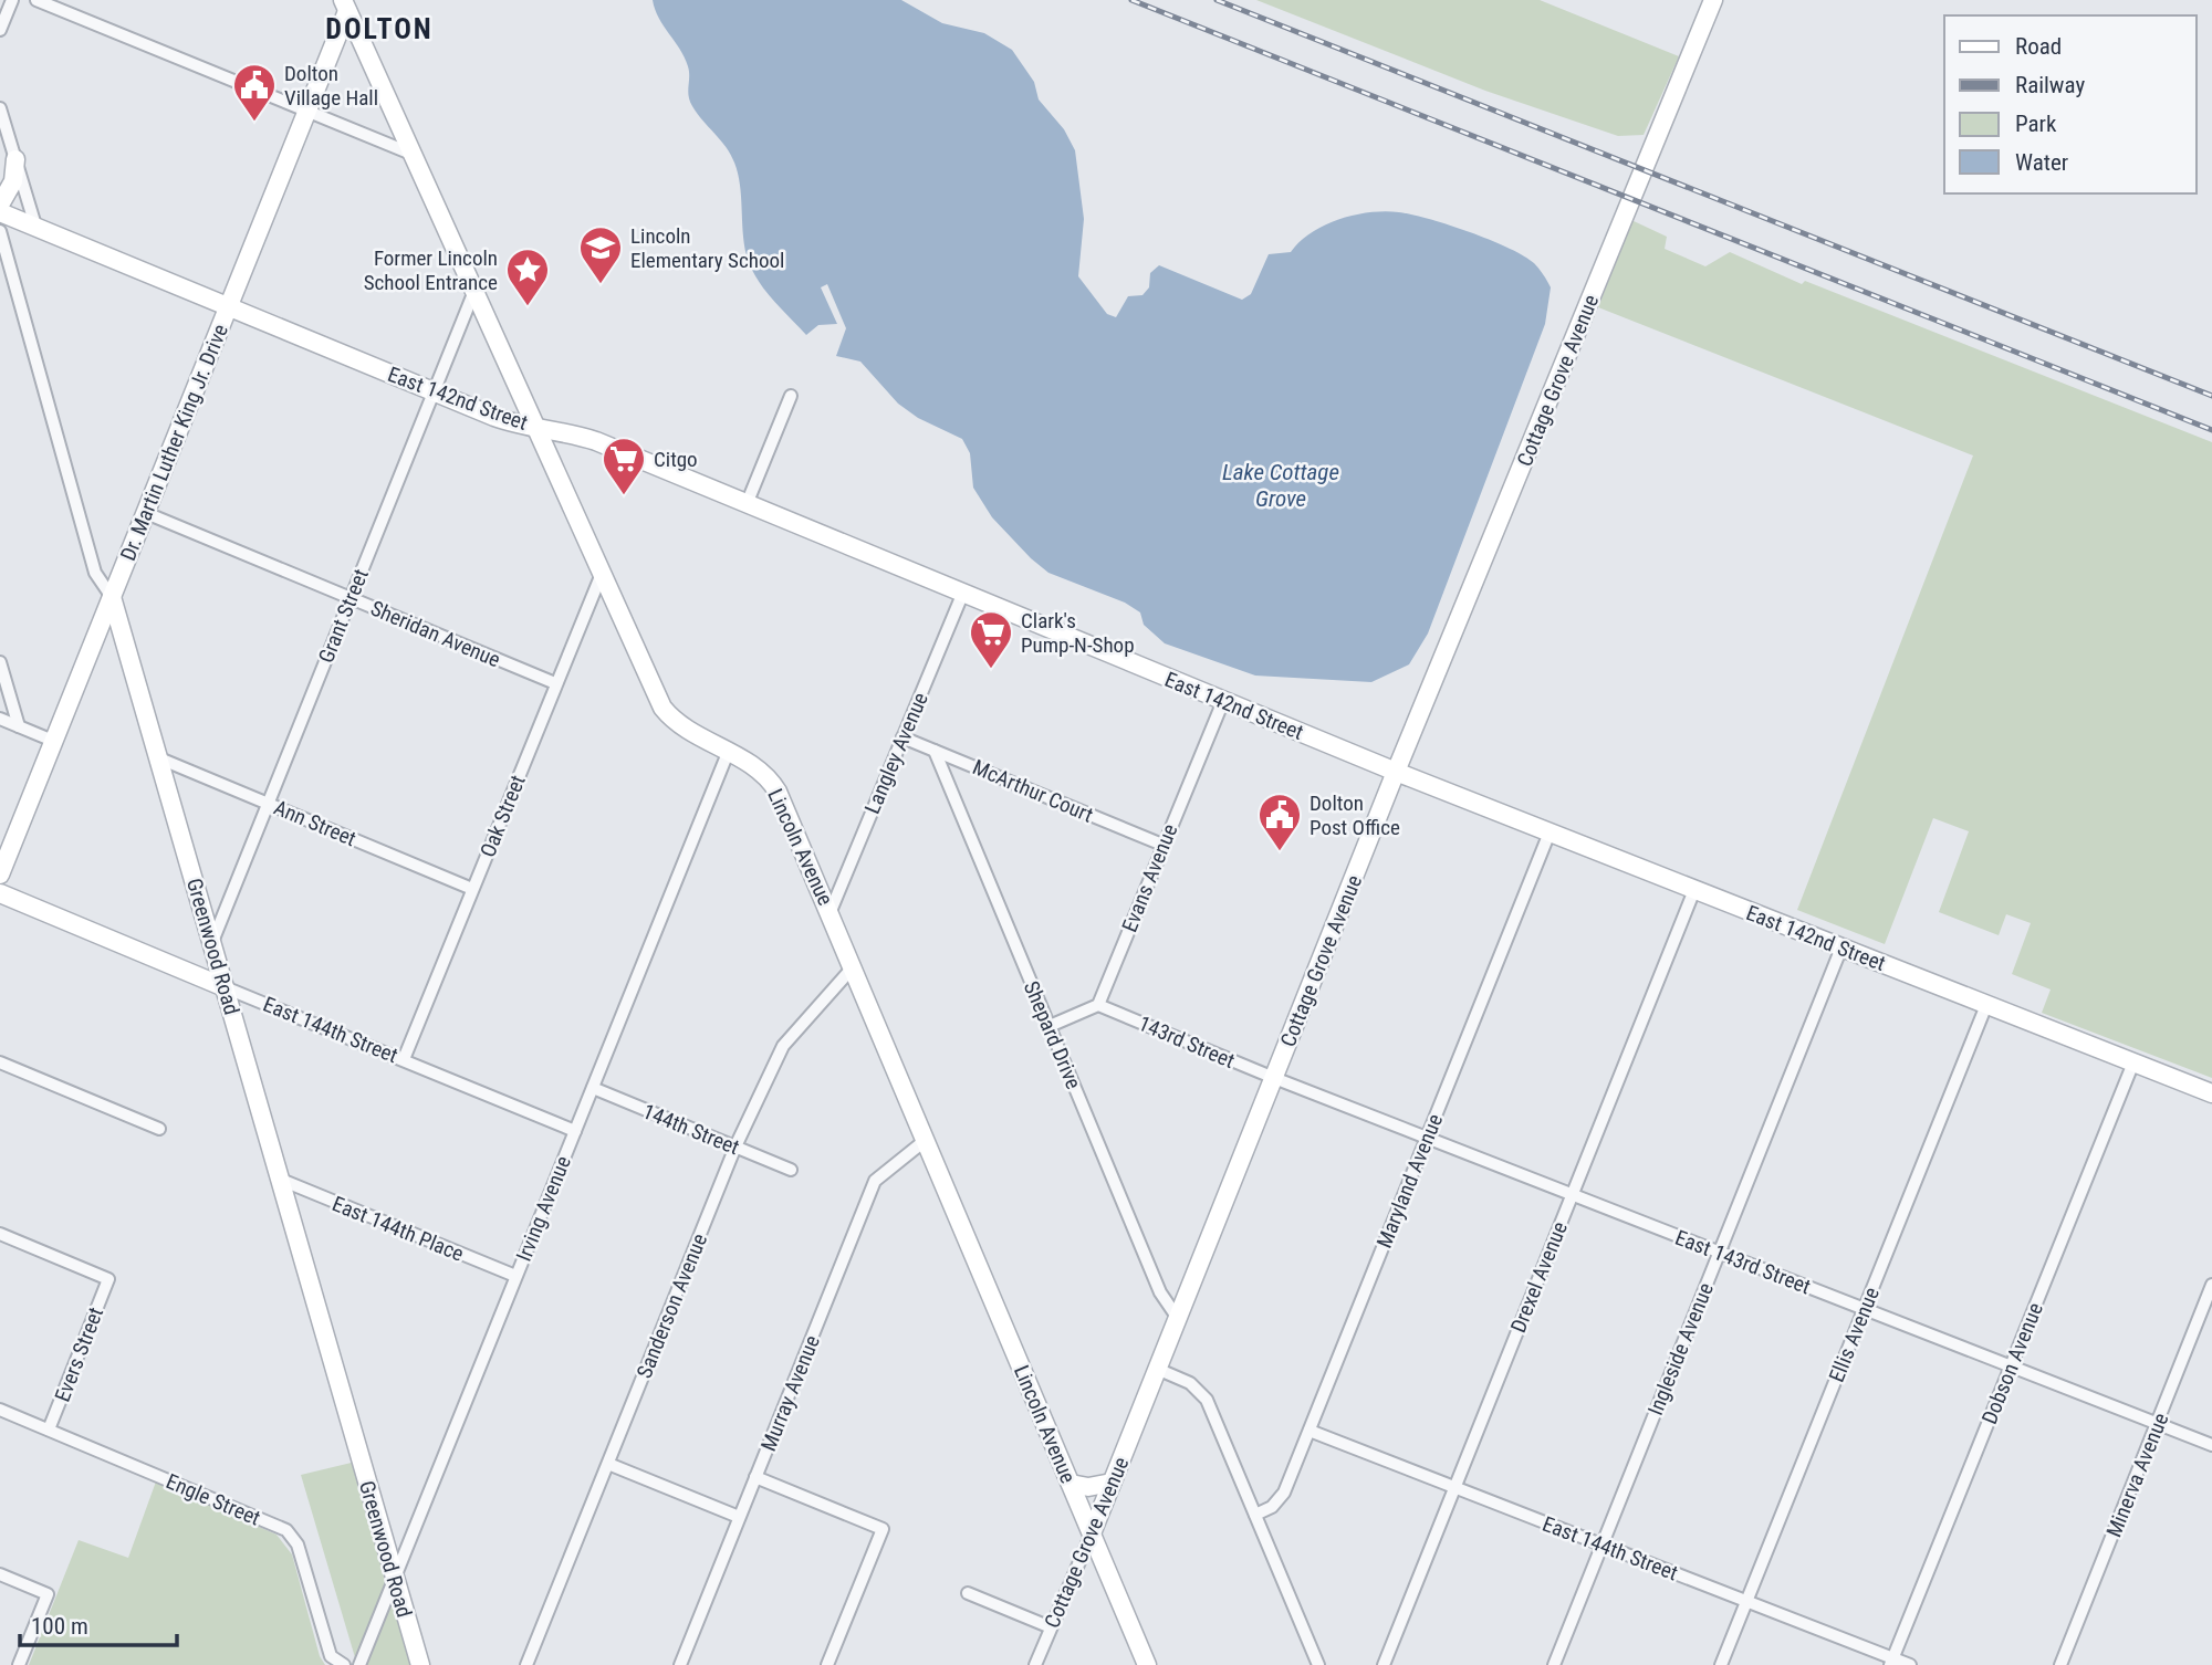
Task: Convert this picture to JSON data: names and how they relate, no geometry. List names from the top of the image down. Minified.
{"streets":{"street":["Cottage Grove Avenue","East 142nd Street","Dr. Martin Luther King Jr. Drive","Grant Street","Sheridan Avenue","Langley Avenue","McArthur Court","Oak Street","Ann Street","Lincoln Avenue","Evans Avenue","Greenwood Road","East 144th Street","Shepard Drive","143rd Street","144th Street","Maryland Avenue","Irving Avenue","East 144th Place","East 143rd Street","Drexel Avenue","Sanderson Avenue","Ellis Avenue","Ingleside Avenue","Evers Street","Dobson Avenue","Murray Avenue","Minerva Avenue","Engle Street"]},"crossings":[["Cottage Grove Avenue","East 142nd Street"],["Cottage Grove Avenue","Lincoln Avenue"],["Cottage Grove Avenue","Shepard Drive"],["Cottage Grove Avenue","143rd Street"],["Cottage Grove Avenue","East 143rd Street"],["East 142nd Street","Dr. Martin Luther King Jr. Drive"],["East 142nd Street","Grant Street"],["East 142nd Street","Langley Avenue"],["East 142nd Street","Lincoln Avenue"],["East 142nd Street","Evans Avenue"],["East 142nd Street","Maryland Avenue"],["East 142nd Street","Drexel Avenue"],["East 142nd Street","Ellis Avenue"],["East 142nd Street","Ingleside Avenue"],["East 142nd Street","Dobson Avenue"],["Dr. Martin Luther King Jr. Drive","Sheridan Avenue"],["Dr. Martin Luther King Jr. Drive","Lincoln Avenue"],["Dr. Martin Luther King Jr. Drive","Greenwood Road"],["Grant Street","Sheridan Avenue"],["Grant Street","Ann Street"],["Grant Street","Lincoln Avenue"],["Grant Street","Greenwood Road"],["Sheridan Avenue","Oak Street"],["Langley Avenue","McArthur Court"],["Langley Avenue","Lincoln Avenue"],["McArthur Court","Evans Avenue"],["McArthur Court","Shepard Drive"],["Oak Street","Ann Street"],["Oak Street","Lincoln Avenue"],["Oak Street","East 144th Street"],["Ann Street","Greenwood Road"],["Lincoln Avenue","Irving Avenue"],["Lincoln Avenue","Sanderson Avenue"],["Lincoln Avenue","Murray Avenue"],["Evans Avenue","143rd Street"],["Greenwood Road","East 144th Street"],["Greenwood Road","Irving Avenue"],["Greenwood Road","East 144th Place"],["East 144th Street","Maryland Avenue"],["East 144th Street","Irving Avenue"],["East 144th Street","Drexel Avenue"],["East 144th Street","Ellis Avenue"],["East 144th Street","Ingleside Avenue"],["East 144th Street","Dobson Avenue"],["143rd Street","East 143rd Street"],["144th Street","Irving Avenue"],["144th Street","Sanderson Avenue"],["Maryland Avenue","East 143rd Street"],["Irving Avenue","East 144th Place"],["East 143rd Street","Drexel Avenue"],["East 143rd Street","Ellis Avenue"],["East 143rd Street","Ingleside Avenue"],["East 143rd Street","Dobson Avenue"],["East 143rd Street","Minerva Avenue"],["Evers Street","Engle Street"]],"districts":["DOLTON"],"water":["Lake Cottage Grove"],"places":{"public building":["Dolton Village Hall","Dolton Post Office"],"school or university":["Lincoln Elementary School"],"place":["Former Lincoln School Entrance"],"supermarket":["Citgo","Clark's Pump-N-Shop"]},"legend":["Road","Railway","Park","Water"],"scale_bar":"100 m"}
